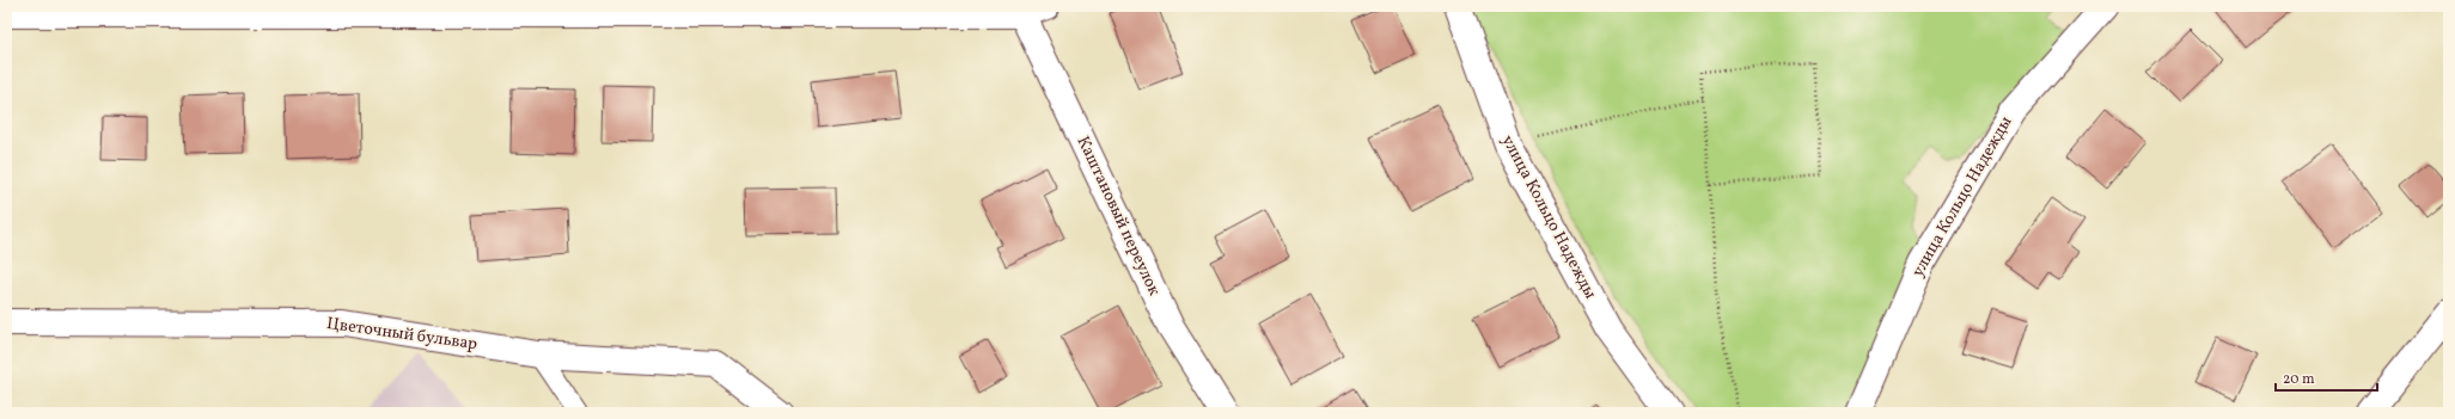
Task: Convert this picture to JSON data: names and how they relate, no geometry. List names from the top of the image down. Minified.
{"streets":{"street":["улица Кольцо Надежды","Каштановый переулок","Цветочный бульвар"]},"scale_bar":"20 m"}
